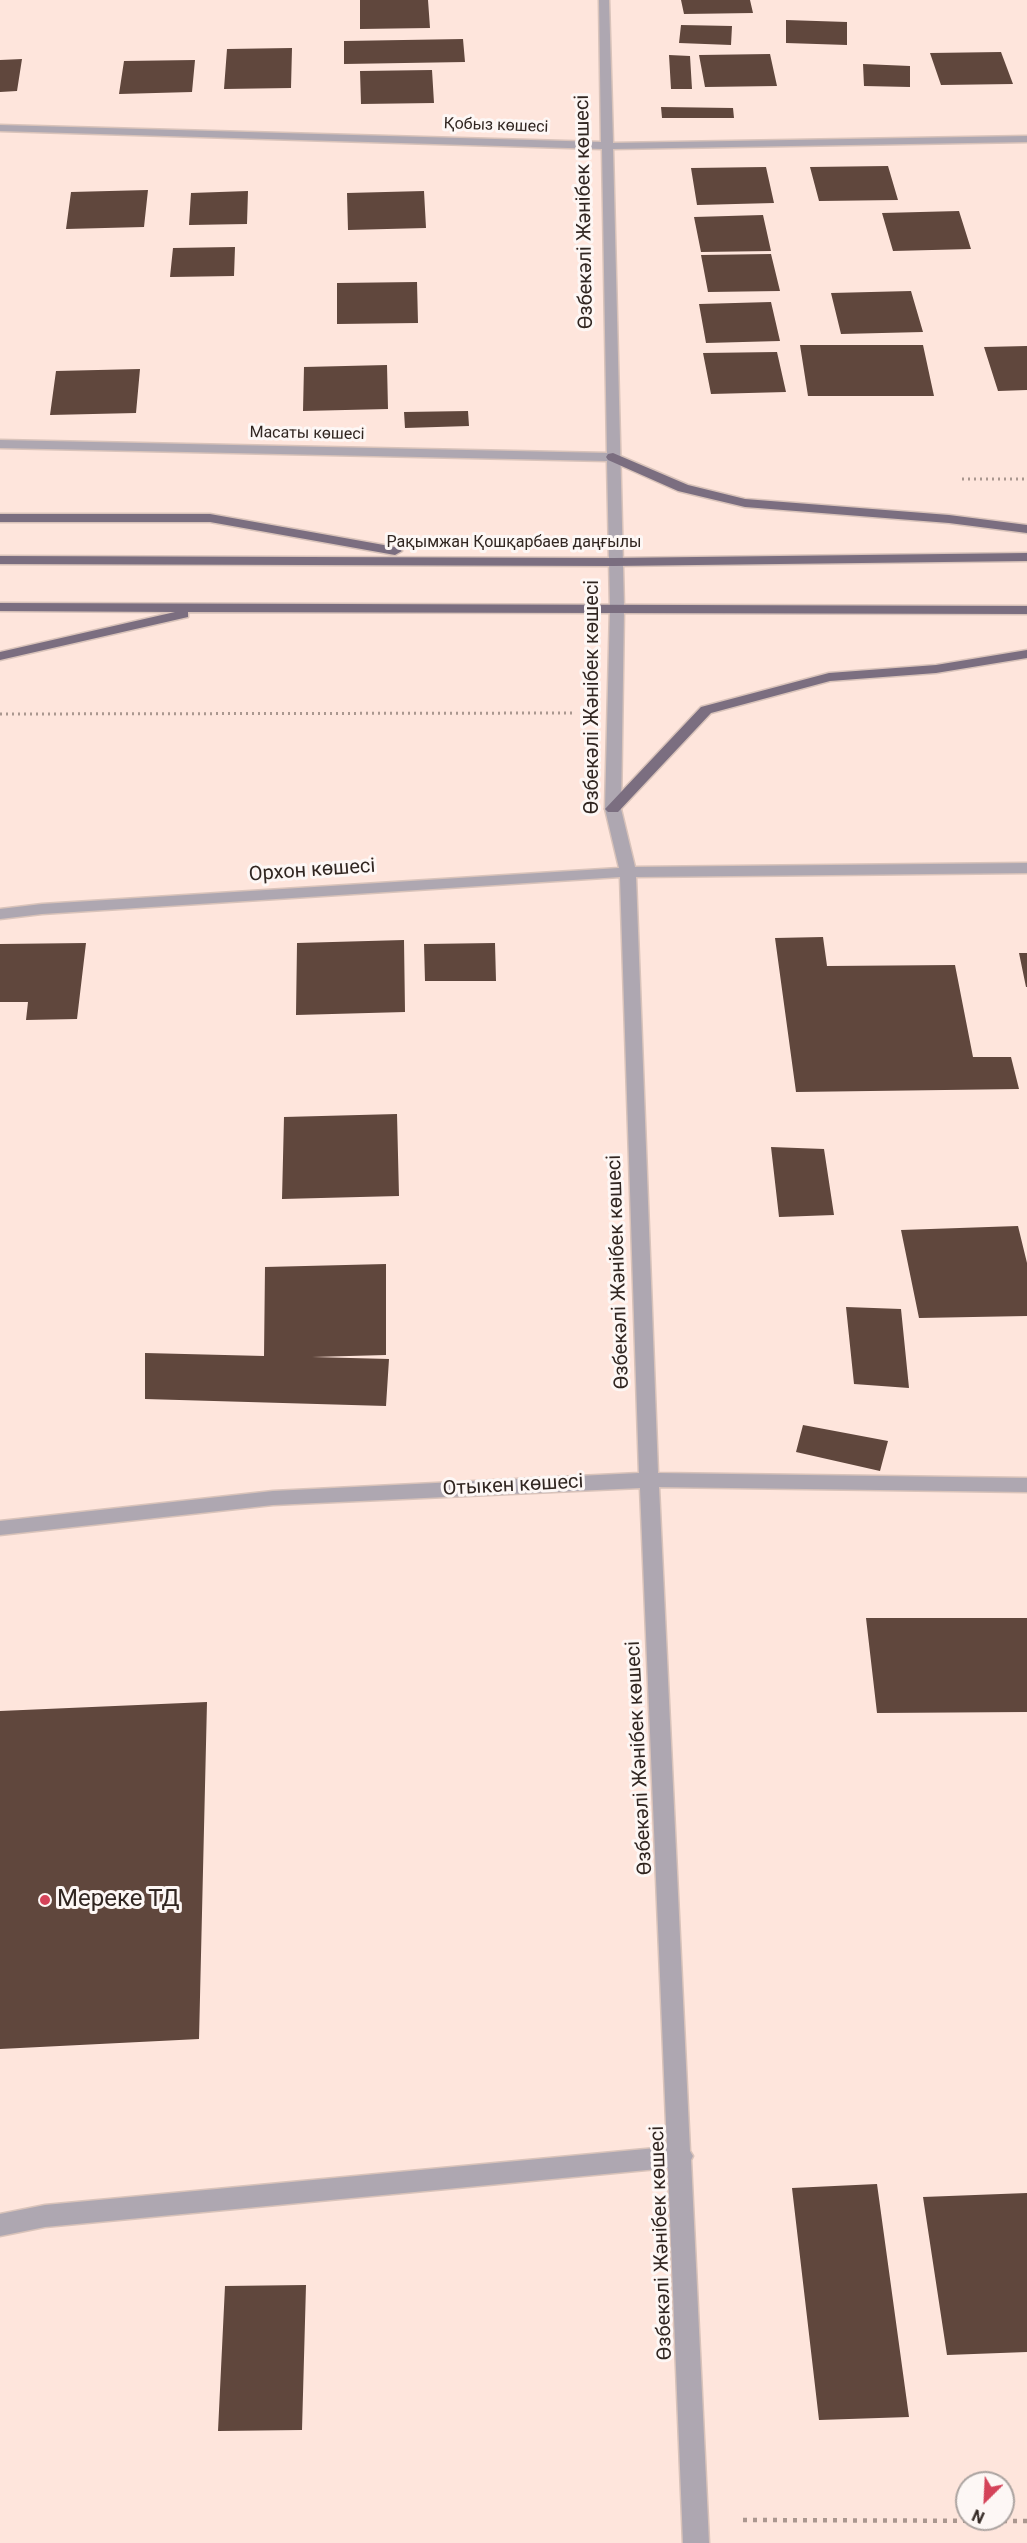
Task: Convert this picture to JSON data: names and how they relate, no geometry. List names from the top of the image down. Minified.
{"streets":{"main road":["Рақымжан Қошқарбаев даңғылы"],"street":["Қобыз көшесі","Өзбекәлі Жәнібек көшесі","Масаты көшесі","Орхон көшесі","Отыкен көшесі"]},"crossings":[["Қобыз көшесі","Өзбекәлі Жәнібек көшесі"],["Өзбекәлі Жәнібек көшесі","Масаты көшесі"],["Өзбекәлі Жәнібек көшесі","Рақымжан Қошқарбаев даңғылы"],["Өзбекәлі Жәнібек көшесі","Орхон көшесі"],["Өзбекәлі Жәнібек көшесі","Отыкен көшесі"]],"places":["Мереке ТД"],"north":"bottom left"}
